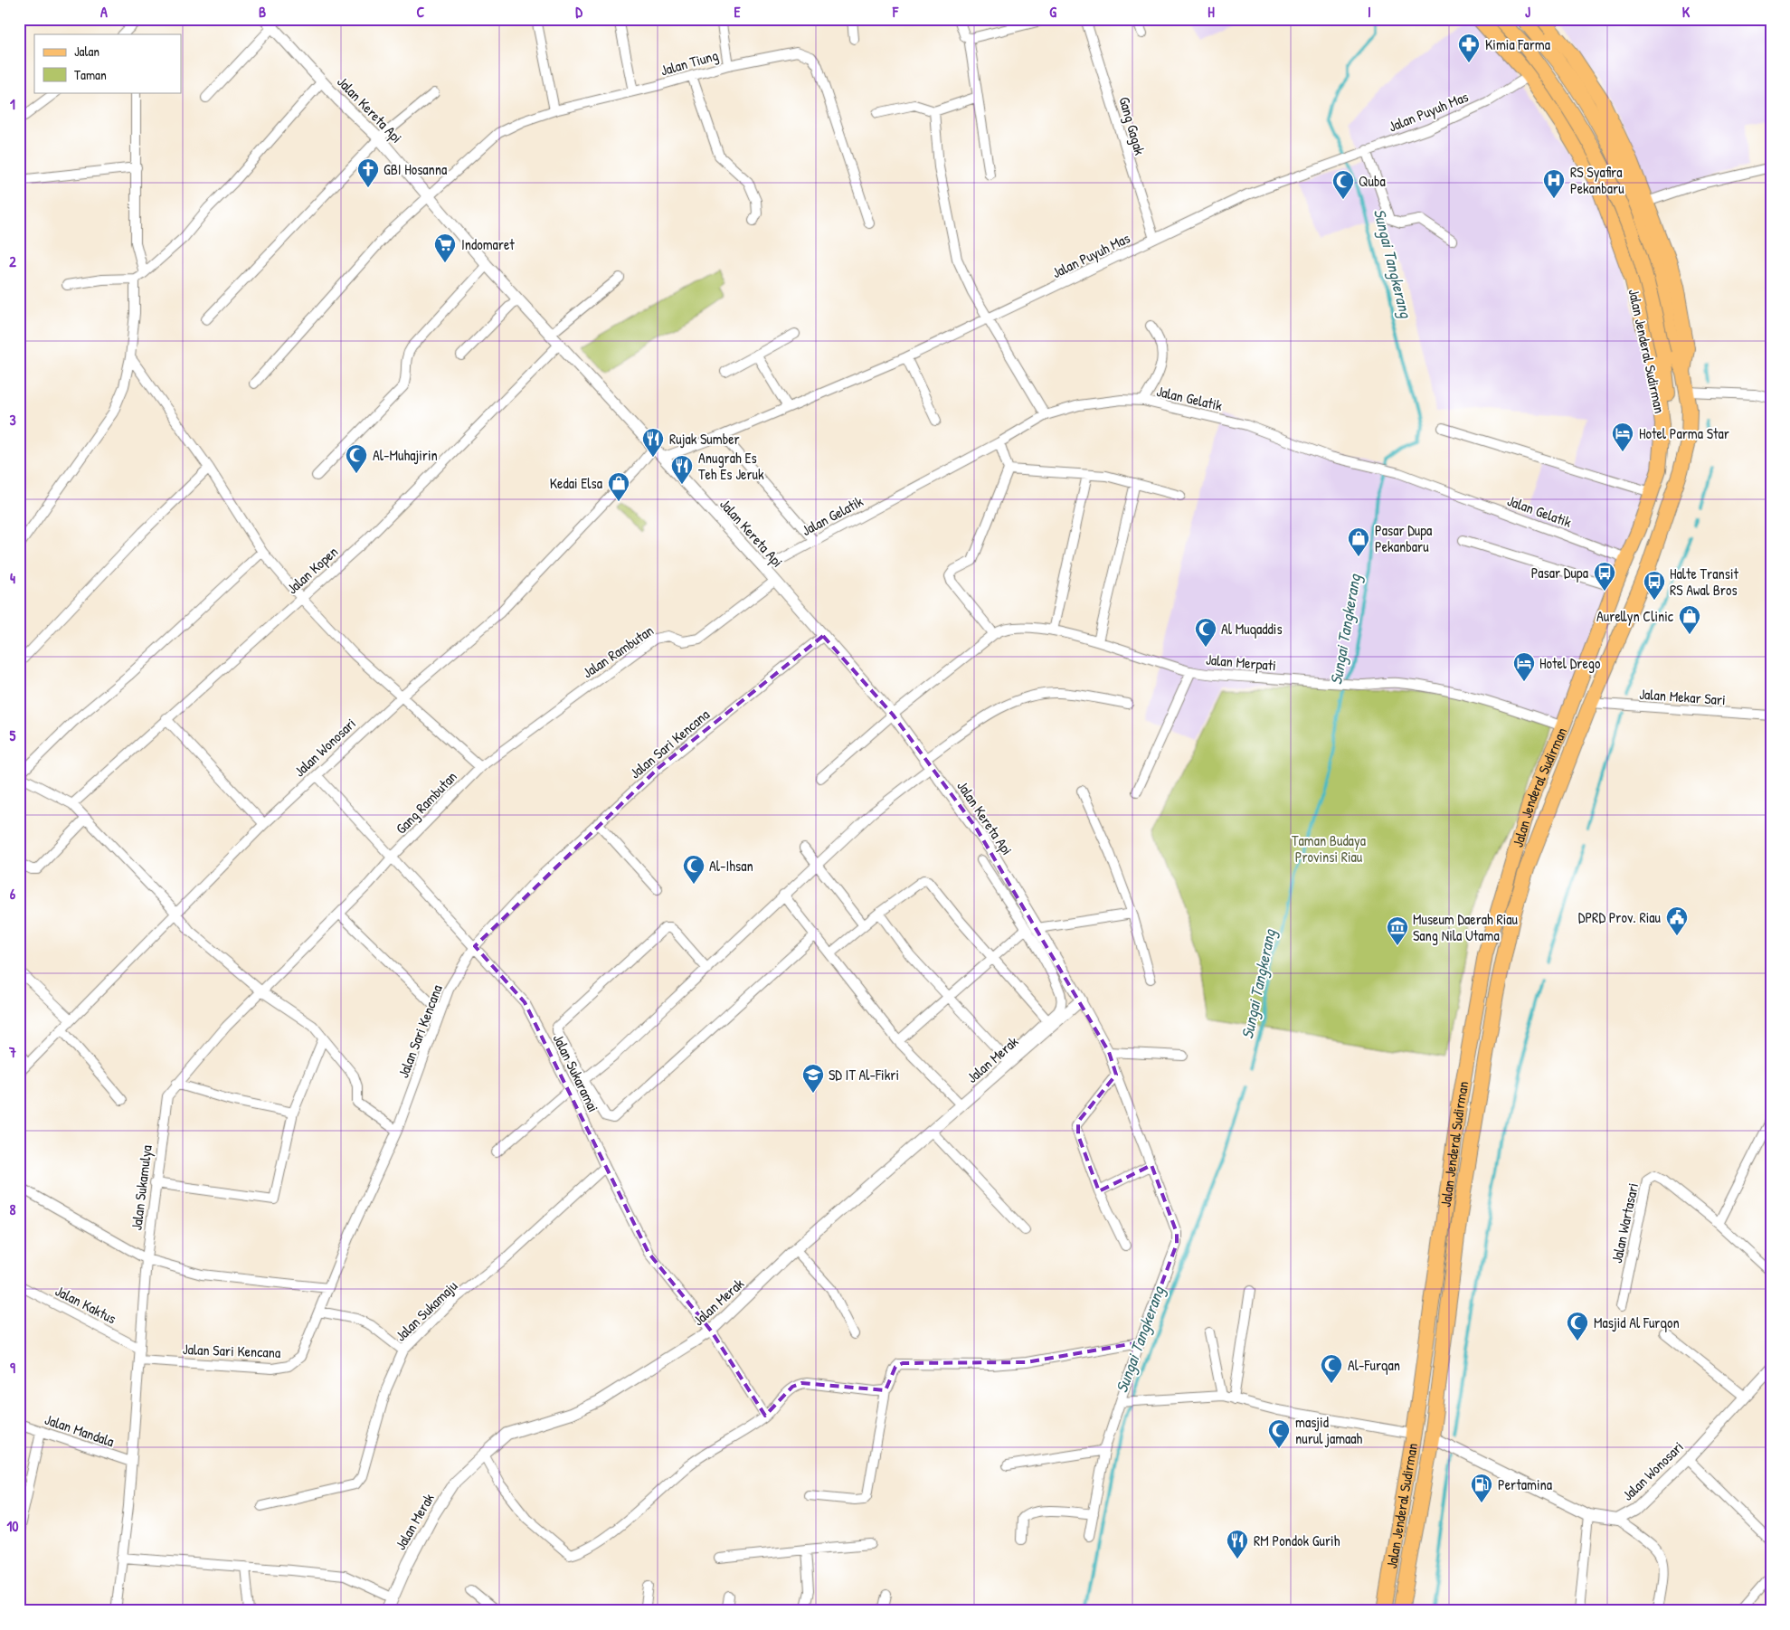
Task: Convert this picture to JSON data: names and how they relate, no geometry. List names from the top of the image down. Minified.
{"streets":{"main road":["Jalan Jenderal Sudirman"],"street":["Jalan Tiung","Jalan Kereta Api","Jalan Puyuh Mas","Gang Gagak","Jalan Gelatik","Jalan Kopen","Jalan Rambutan","Jalan Merpati","Jalan Mekar Sari","Jalan Sari Kencana","Jalan Wonosari","Gang Rambutan","Jalan Merak","Jalan Sukaramai","Jalan Sukamulya","Jalan Wartasari","Jalan Kaktus","Jalan Sukamaju","Jalan Mandala"]},"crossings":[["Jalan Tiung","Jalan Kereta Api"],["Jalan Kereta Api","Jalan Puyuh Mas"],["Jalan Kereta Api","Jalan Gelatik"],["Jalan Kereta Api","Jalan Kopen"],["Jalan Kereta Api","Jalan Rambutan"],["Jalan Kereta Api","Jalan Merpati"],["Jalan Kereta Api","Jalan Sari Kencana"],["Jalan Kereta Api","Jalan Wonosari"],["Jalan Kereta Api","Jalan Merak"],["Jalan Puyuh Mas","Gang Gagak"],["Jalan Puyuh Mas","Jalan Jenderal Sudirman"],["Jalan Jenderal Sudirman","Jalan Gelatik"],["Jalan Jenderal Sudirman","Jalan Merpati"],["Jalan Jenderal Sudirman","Jalan Mekar Sari"],["Jalan Jenderal Sudirman","Jalan Wonosari"],["Jalan Rambutan","Gang Rambutan"],["Jalan Sari Kencana","Jalan Sukaramai"],["Jalan Sari Kencana","Jalan Sukamulya"],["Jalan Wonosari","Jalan Sukaramai"],["Gang Rambutan","Jalan Sukaramai"],["Gang Rambutan","Jalan Sukamulya"],["Jalan Merak","Jalan Sukaramai"],["Jalan Sukaramai","Jalan Sukamulya"],["Jalan Sukaramai","Jalan Sukamaju"],["Jalan Sukamulya","Jalan Kaktus"],["Jalan Sukamulya","Jalan Mandala"]],"water":["Sungai Tangkerang"],"parks":["Taman Budaya Provinsi Riau"],"places":{"pharmacy":["Kimia Farma"],"church":["GBI Hosanna"],"hospital":["RS Syafira Pekanbaru"],"mosque":["Quba","Al-Muhajirin","Al Muqaddis","Al-Ihsan","Masjid Al Furqon","Al-Furqan","masjid nurul jamaah"],"supermarket":["Indomaret"],"hotel":["Hotel Parma Star","Hotel Drego"],"restaurant":["Rujak Sumber","Anugrah Es Teh Es Jeruk","RM Pondok Gurih"],"shop":["Kedai Elsa","Pasar Dupa Pekanbaru","Aurellyn Clinic"],"bus stop":["Pasar Dupa","Halte Transit RS Awal Bros"],"public building":["DPRD Prov. Riau"],"museum":["Museum Daerah Riau Sang Nila Utama"],"school or university":["SD IT Al-Fikri"],"fuel station":["Pertamina"]},"legend":["Jalan","Taman"],"grid":{"columns":["A","B","C","D","E","F","G","H","I","J","K"],"rows":["1","2","3","4","5","6","7","8","9","10"]}}
